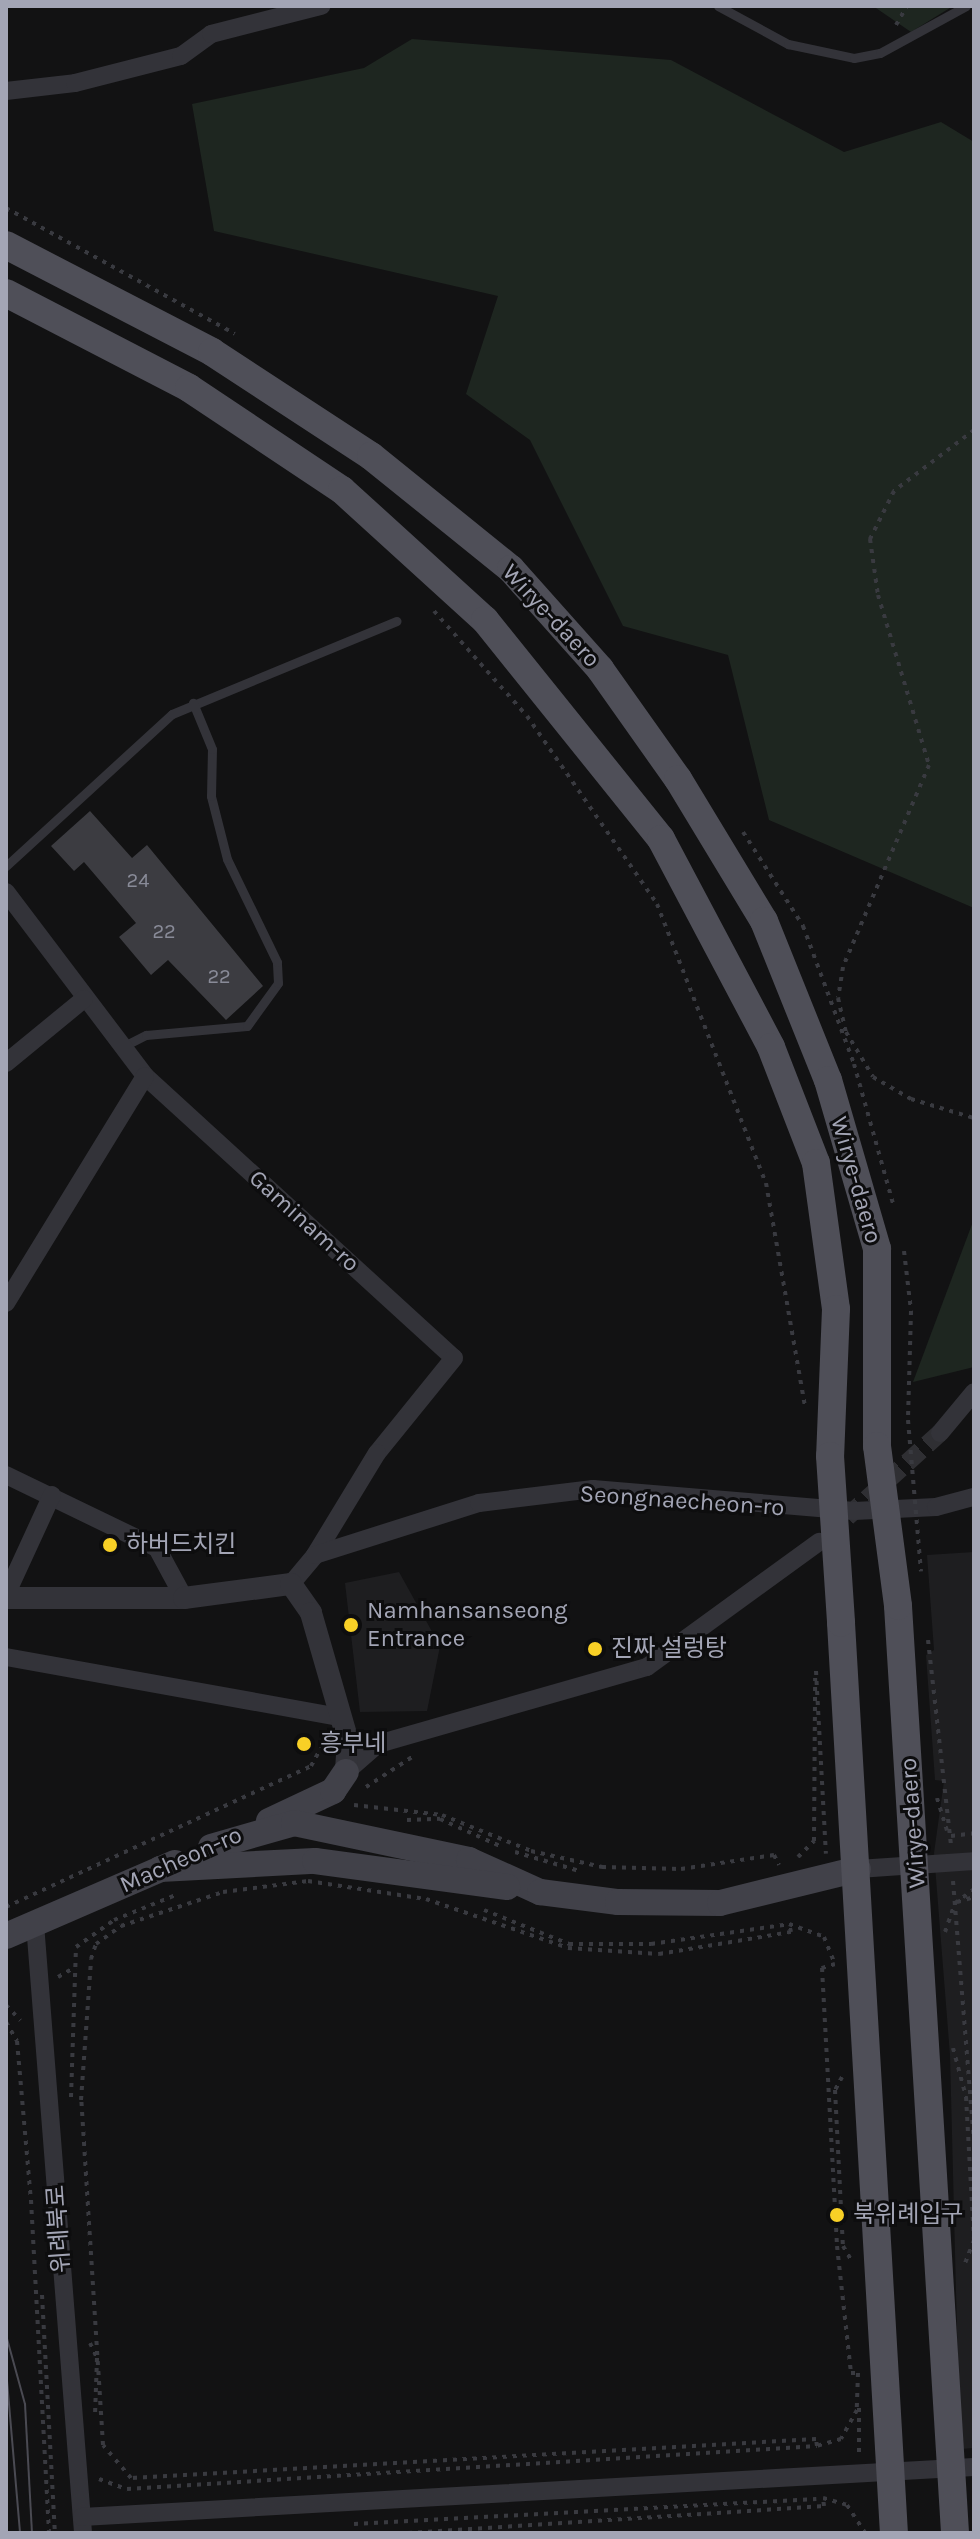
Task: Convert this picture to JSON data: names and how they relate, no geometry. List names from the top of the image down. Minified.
{"streets":{"main road":["Wirye-daero","Macheon-ro"],"street":["Gaminam-ro","Seongnaecheon-ro","위례북로"]},"crossings":[["Gaminam-ro","Seongnaecheon-ro"],["Macheon-ro","위례북로"]],"places":["하버드치킨","Namhansanseong Entrance","진짜 설렁탕","흥부네","북위례입구"],"house_numbers":["24","22","22"]}
